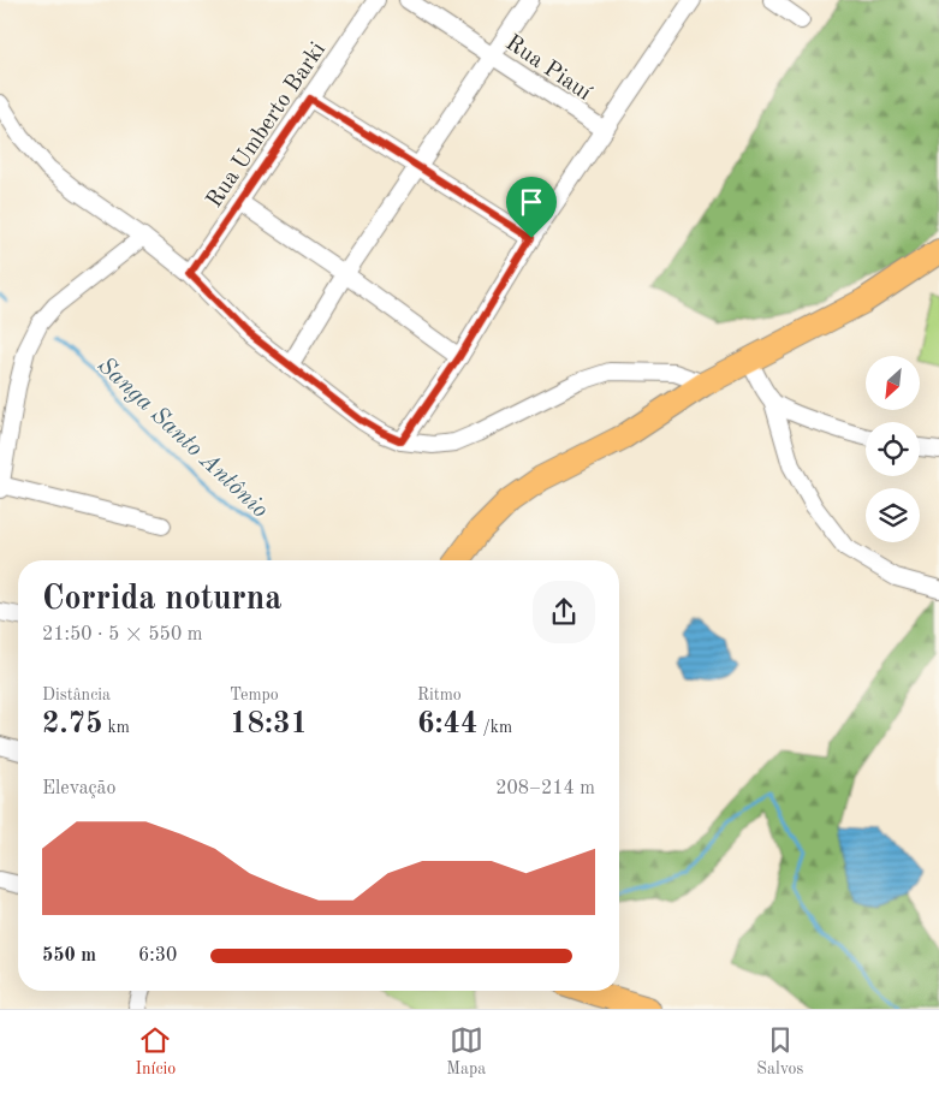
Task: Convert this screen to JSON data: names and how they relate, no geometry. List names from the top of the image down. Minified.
{"streets":{"street":["Rua Piauí","Rua Umberto Barki"]},"water":["Sanga Santo Antônio"],"north":"bottom left","page":{"heading":["Corrida noturna","21:50 · 5 × 550 m"],"stats":[["Distância","2.75 km"],["Tempo","18:31"],["Ritmo","6:44 /km"]],"chart":["Elevação","208–214 m"],"list":[{"name":"550 m","note":"6:30"}],"tabs":["Início","Mapa","Salvos"]}}
